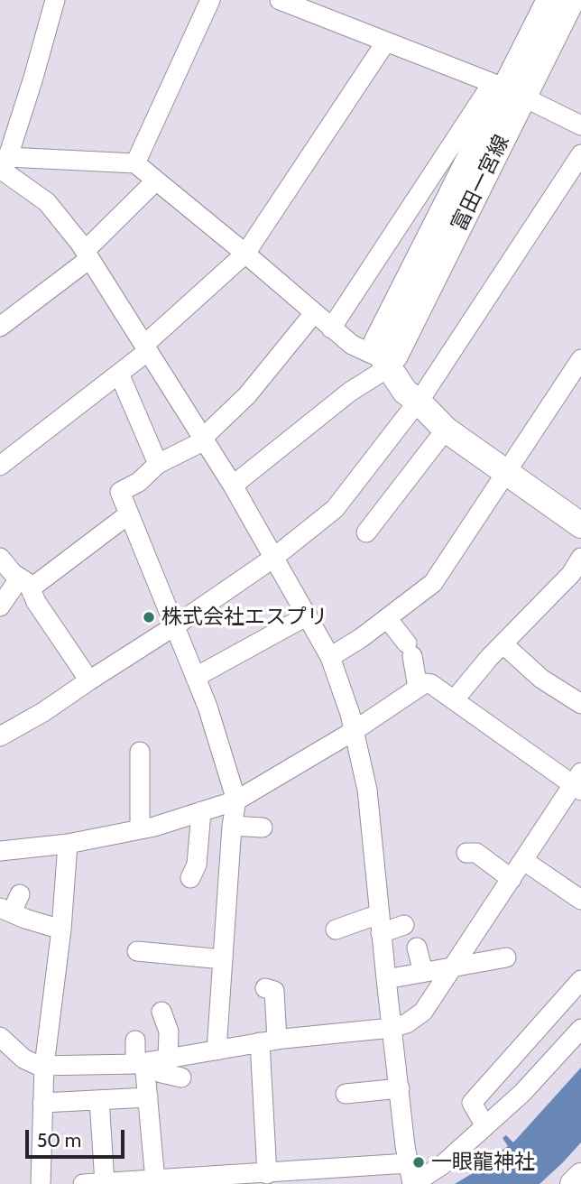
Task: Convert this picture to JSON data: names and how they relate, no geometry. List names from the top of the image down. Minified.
{"streets":{"main road":["富田一宮線"]},"places":["株式会社エスプリ","一眼龍神社"],"scale_bar":"50 m"}
